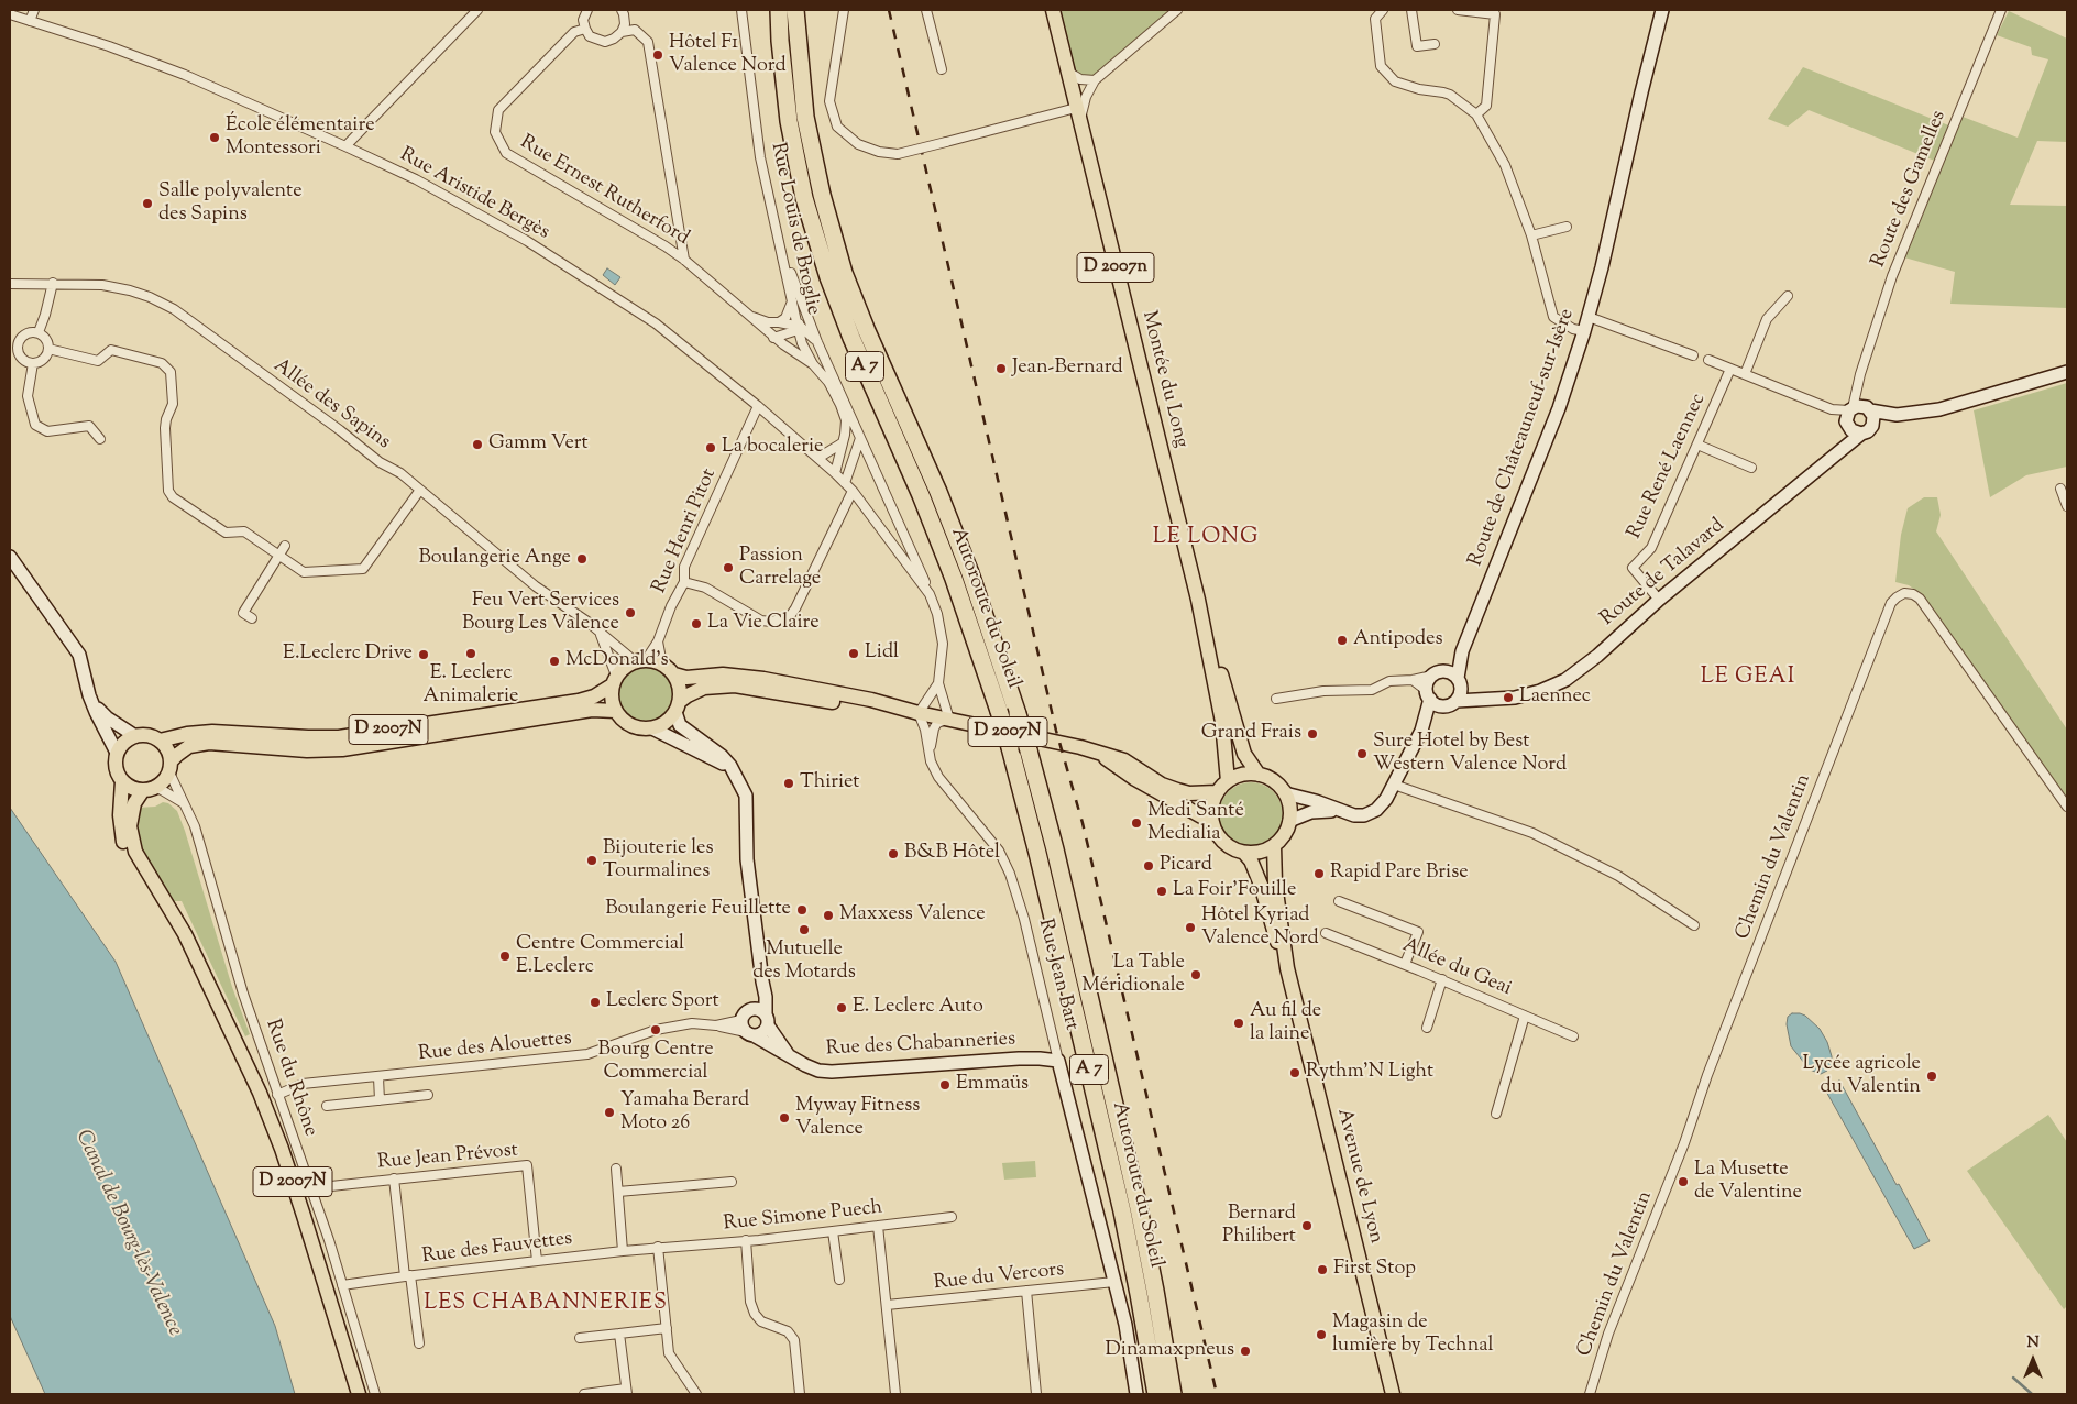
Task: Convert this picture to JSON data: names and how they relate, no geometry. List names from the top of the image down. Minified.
{"streets":{"highway":["A 7","Autoroute du Soleil"],"main road":["D 2007n","Montée du Long","D 2007N","Avenue de Lyon"],"street":["Route des Gamelles","Rue Ernest Rutherford","Rue Aristide Bergès","Rue Louis de Broglie","Allée des Sapins","Route de Châteauneuf-sur-Isère","Rue René Laennec","Rue Henri Pitot","Route de Talavard","Chemin du Valentin","Allée du Geai","Rue Jean Bart","Rue des Chabanneries","Rue des Alouettes","Rue du Rhône","Rue Jean Prévost","Rue Simone Puech","Rue des Fauvettes","Rue du Vercors"]},"crossings":[["Route des Gamelles","Route de Talavard"],["Rue Ernest Rutherford","Rue Louis de Broglie"],["Rue Aristide Bergès","Rue Henri Pitot"],["Montée du Long","D 2007N"],["Montée du Long","Avenue de Lyon"],["Allée des Sapins","Rue Henri Pitot"],["Allée des Sapins","D 2007N"],["Route de Châteauneuf-sur-Isère","Route de Talavard"],["Rue René Laennec","Route de Talavard"],["Rue Henri Pitot","D 2007N"],["D 2007N","Rue Jean Bart"],["D 2007N","Rue du Rhône"],["D 2007N","Avenue de Lyon"],["Rue Jean Bart","Rue des Chabanneries"],["Rue Jean Bart","Rue du Vercors"],["Rue des Alouettes","Rue du Rhône"],["Rue du Rhône","Rue Jean Prévost"],["Rue du Rhône","Rue des Fauvettes"],["Rue Jean Prévost","Rue des Fauvettes"],["Rue Simone Puech","Rue des Fauvettes"]],"districts":["LE LONG","LE GEAI","LES CHABANNERIES"],"water":["Canal de Bourg-lès-Valence"],"places":["Hôtel F1 Valence Nord","École élémentaire Montessori","Salle polyvalente des Sapins","Jean-Bernard","Gamm Vert","La bocalerie","Boulangerie Ange","Passion Carrelage","Feu Vert Services Bourg Les Valence","La Vie Claire","Antipodes","E. Leclerc Animalerie","Lidl","E.Leclerc Drive","McDonald's","Laennec","Grand Frais","Sure Hotel by Best Western Valence Nord","Thiriet","Medi Santé Medialia","B&B Hôtel","Bijouterie les Tourmalines","Picard","Rapid Pare Brise","La Foir'Fouille","Boulangerie Feuillette","Maxxess Valence","Hôtel Kyriad Valence Nord","Mutuelle des Motards","Centre Commercial E.Leclerc","La Table Méridionale","Leclerc Sport","E. Leclerc Auto","Au fil de la laine","Bourg Centre Commercial","Rythm'N Light","Lycée agricole du Valentin","Emmaüs","Yamaha Berard Moto 26","Myway Fitness Valence","La Musette de Valentine","Bernard Philibert","First Stop","Magasin de lumière by Technal","Dinamaxpneus"],"north":"top"}
